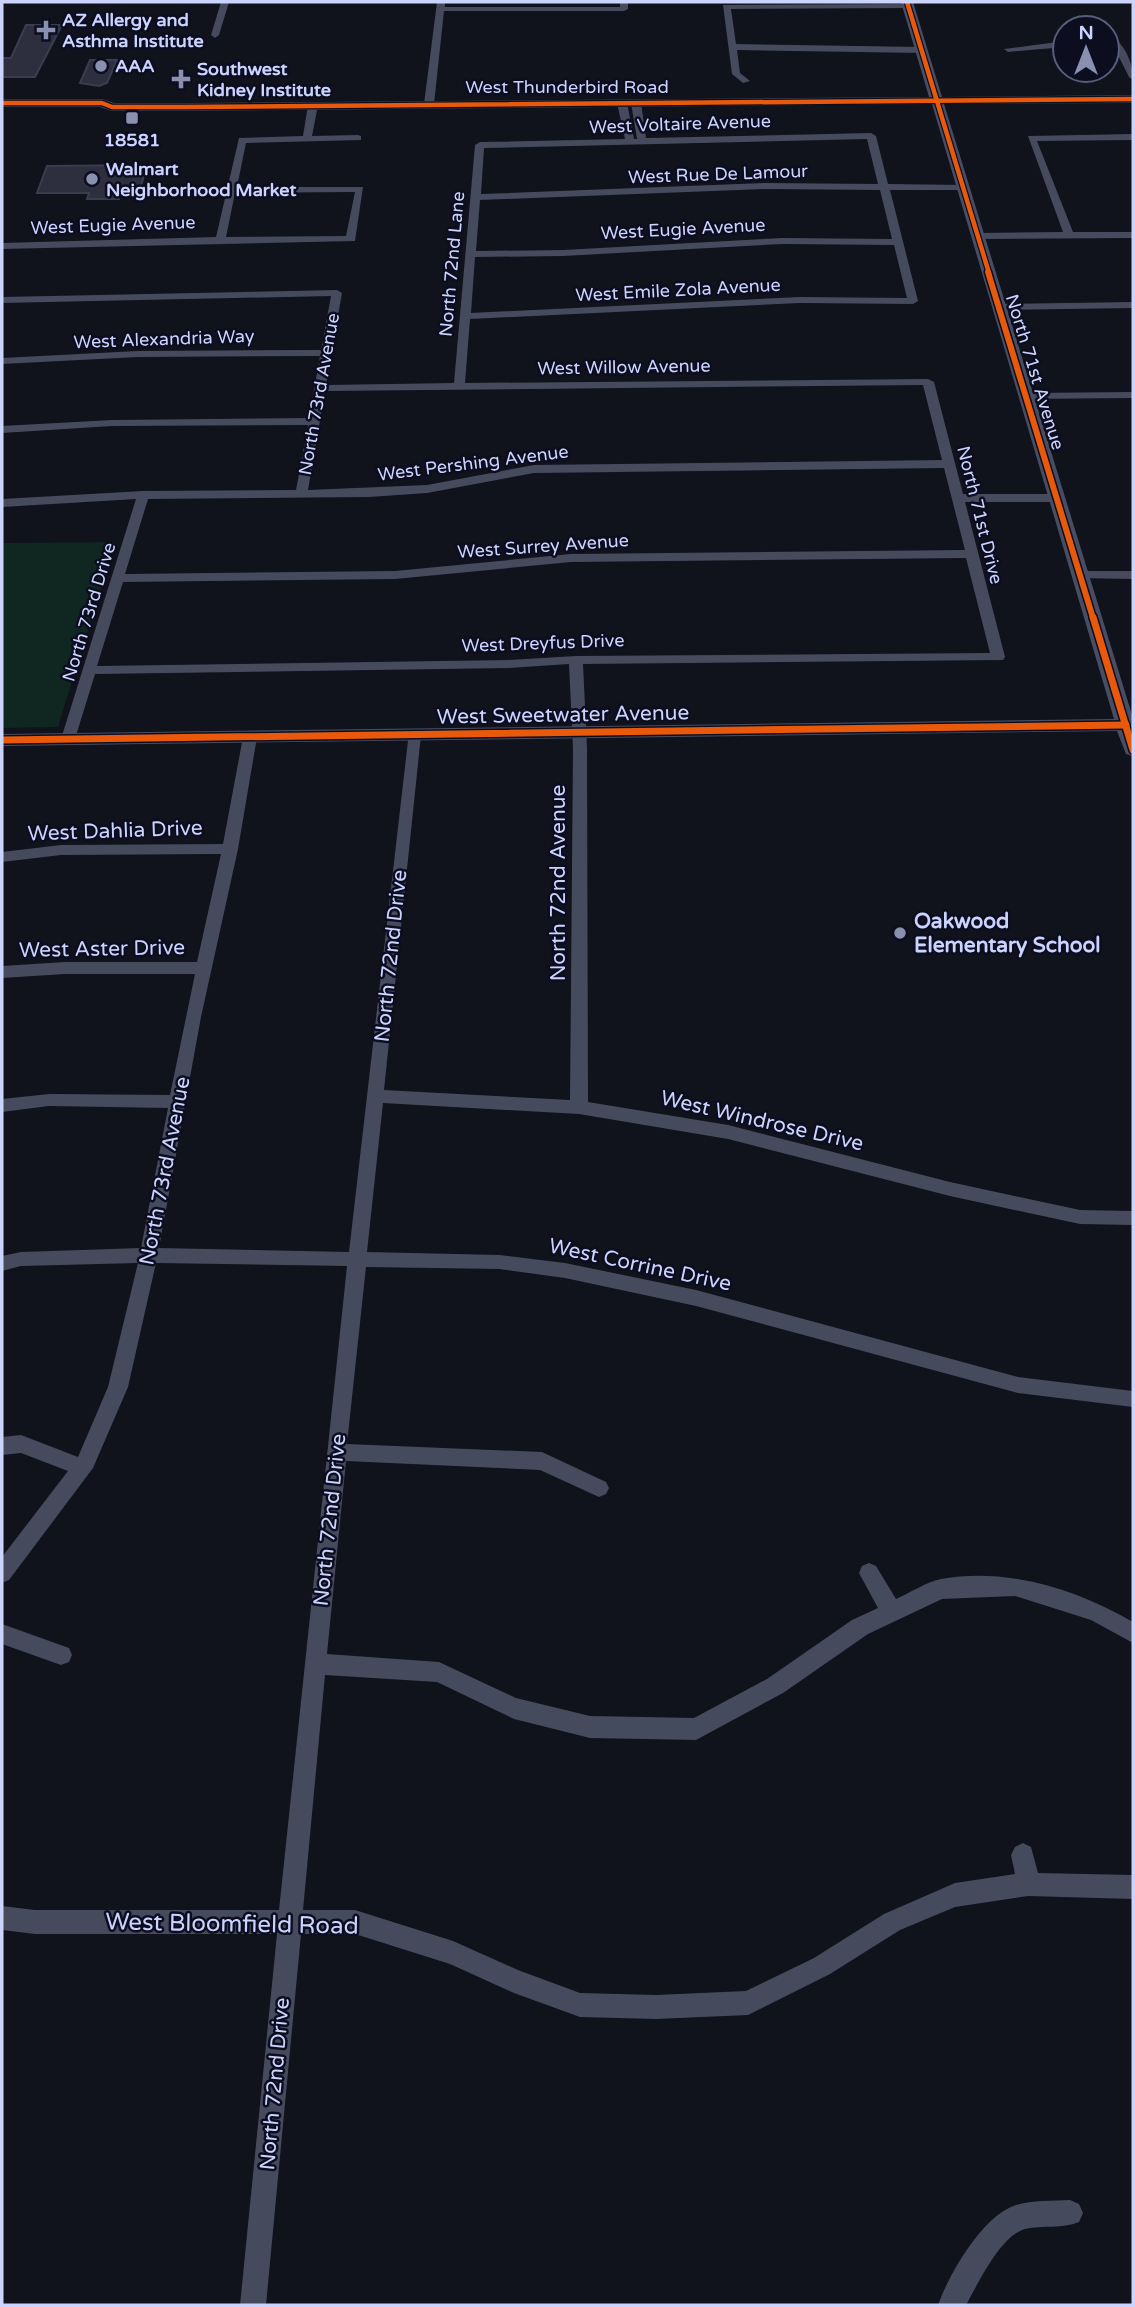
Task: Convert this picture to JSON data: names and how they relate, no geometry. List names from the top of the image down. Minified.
{"streets":{"street":["West Thunderbird Road","West Voltaire Avenue","West Rue De Lamour","West Eugie Avenue","North 72nd Lane","West Emile Zola Avenue","West Alexandria Way","West Willow Avenue","North 71st Avenue","North 73rd Avenue","West Pershing Avenue","North 71st Drive","West Surrey Avenue","North 73rd Drive","West Dreyfus Drive","West Sweetwater Avenue","West Dahlia Drive","North 72nd Avenue","West Aster Drive","North 72nd Drive","West Windrose Drive","West Corrine Drive","West Bloomfield Road"]},"crossings":[["West Thunderbird Road","North 71st Avenue"],["West Voltaire Avenue","West Rue De Lamour"],["West Voltaire Avenue","North 72nd Lane"],["West Rue De Lamour","North 72nd Lane"],["West Rue De Lamour","North 71st Avenue"],["West Eugie Avenue","North 72nd Lane"],["West Eugie Avenue","West Emile Zola Avenue"],["North 72nd Lane","West Emile Zola Avenue"],["North 72nd Lane","West Willow Avenue"],["West Alexandria Way","North 73rd Avenue"],["West Willow Avenue","North 73rd Avenue"],["West Willow Avenue","North 71st Drive"],["North 71st Avenue","West Sweetwater Avenue"],["North 73rd Avenue","West Pershing Avenue"],["North 73rd Avenue","West Sweetwater Avenue"],["North 73rd Avenue","West Dahlia Drive"],["North 73rd Avenue","West Aster Drive"],["North 73rd Avenue","West Corrine Drive"],["West Pershing Avenue","North 71st Drive"],["West Pershing Avenue","North 73rd Drive"],["North 71st Drive","West Surrey Avenue"],["North 71st Drive","West Dreyfus Drive"],["West Surrey Avenue","North 73rd Drive"],["North 73rd Drive","West Dreyfus Drive"],["North 73rd Drive","West Sweetwater Avenue"],["West Dreyfus Drive","North 72nd Avenue"],["West Sweetwater Avenue","North 72nd Avenue"],["West Sweetwater Avenue","North 72nd Drive"],["North 72nd Avenue","West Windrose Drive"],["North 72nd Drive","West Windrose Drive"],["North 72nd Drive","West Corrine Drive"],["North 72nd Drive","West Bloomfield Road"]],"places":{"health":["AZ Allergy and Asthma Institute","Southwest Kidney Institute"],"other":["AAA","Walmart Neighborhood Market","Oakwood Elementary School"],"transit":["18581"]},"north":"top"}
